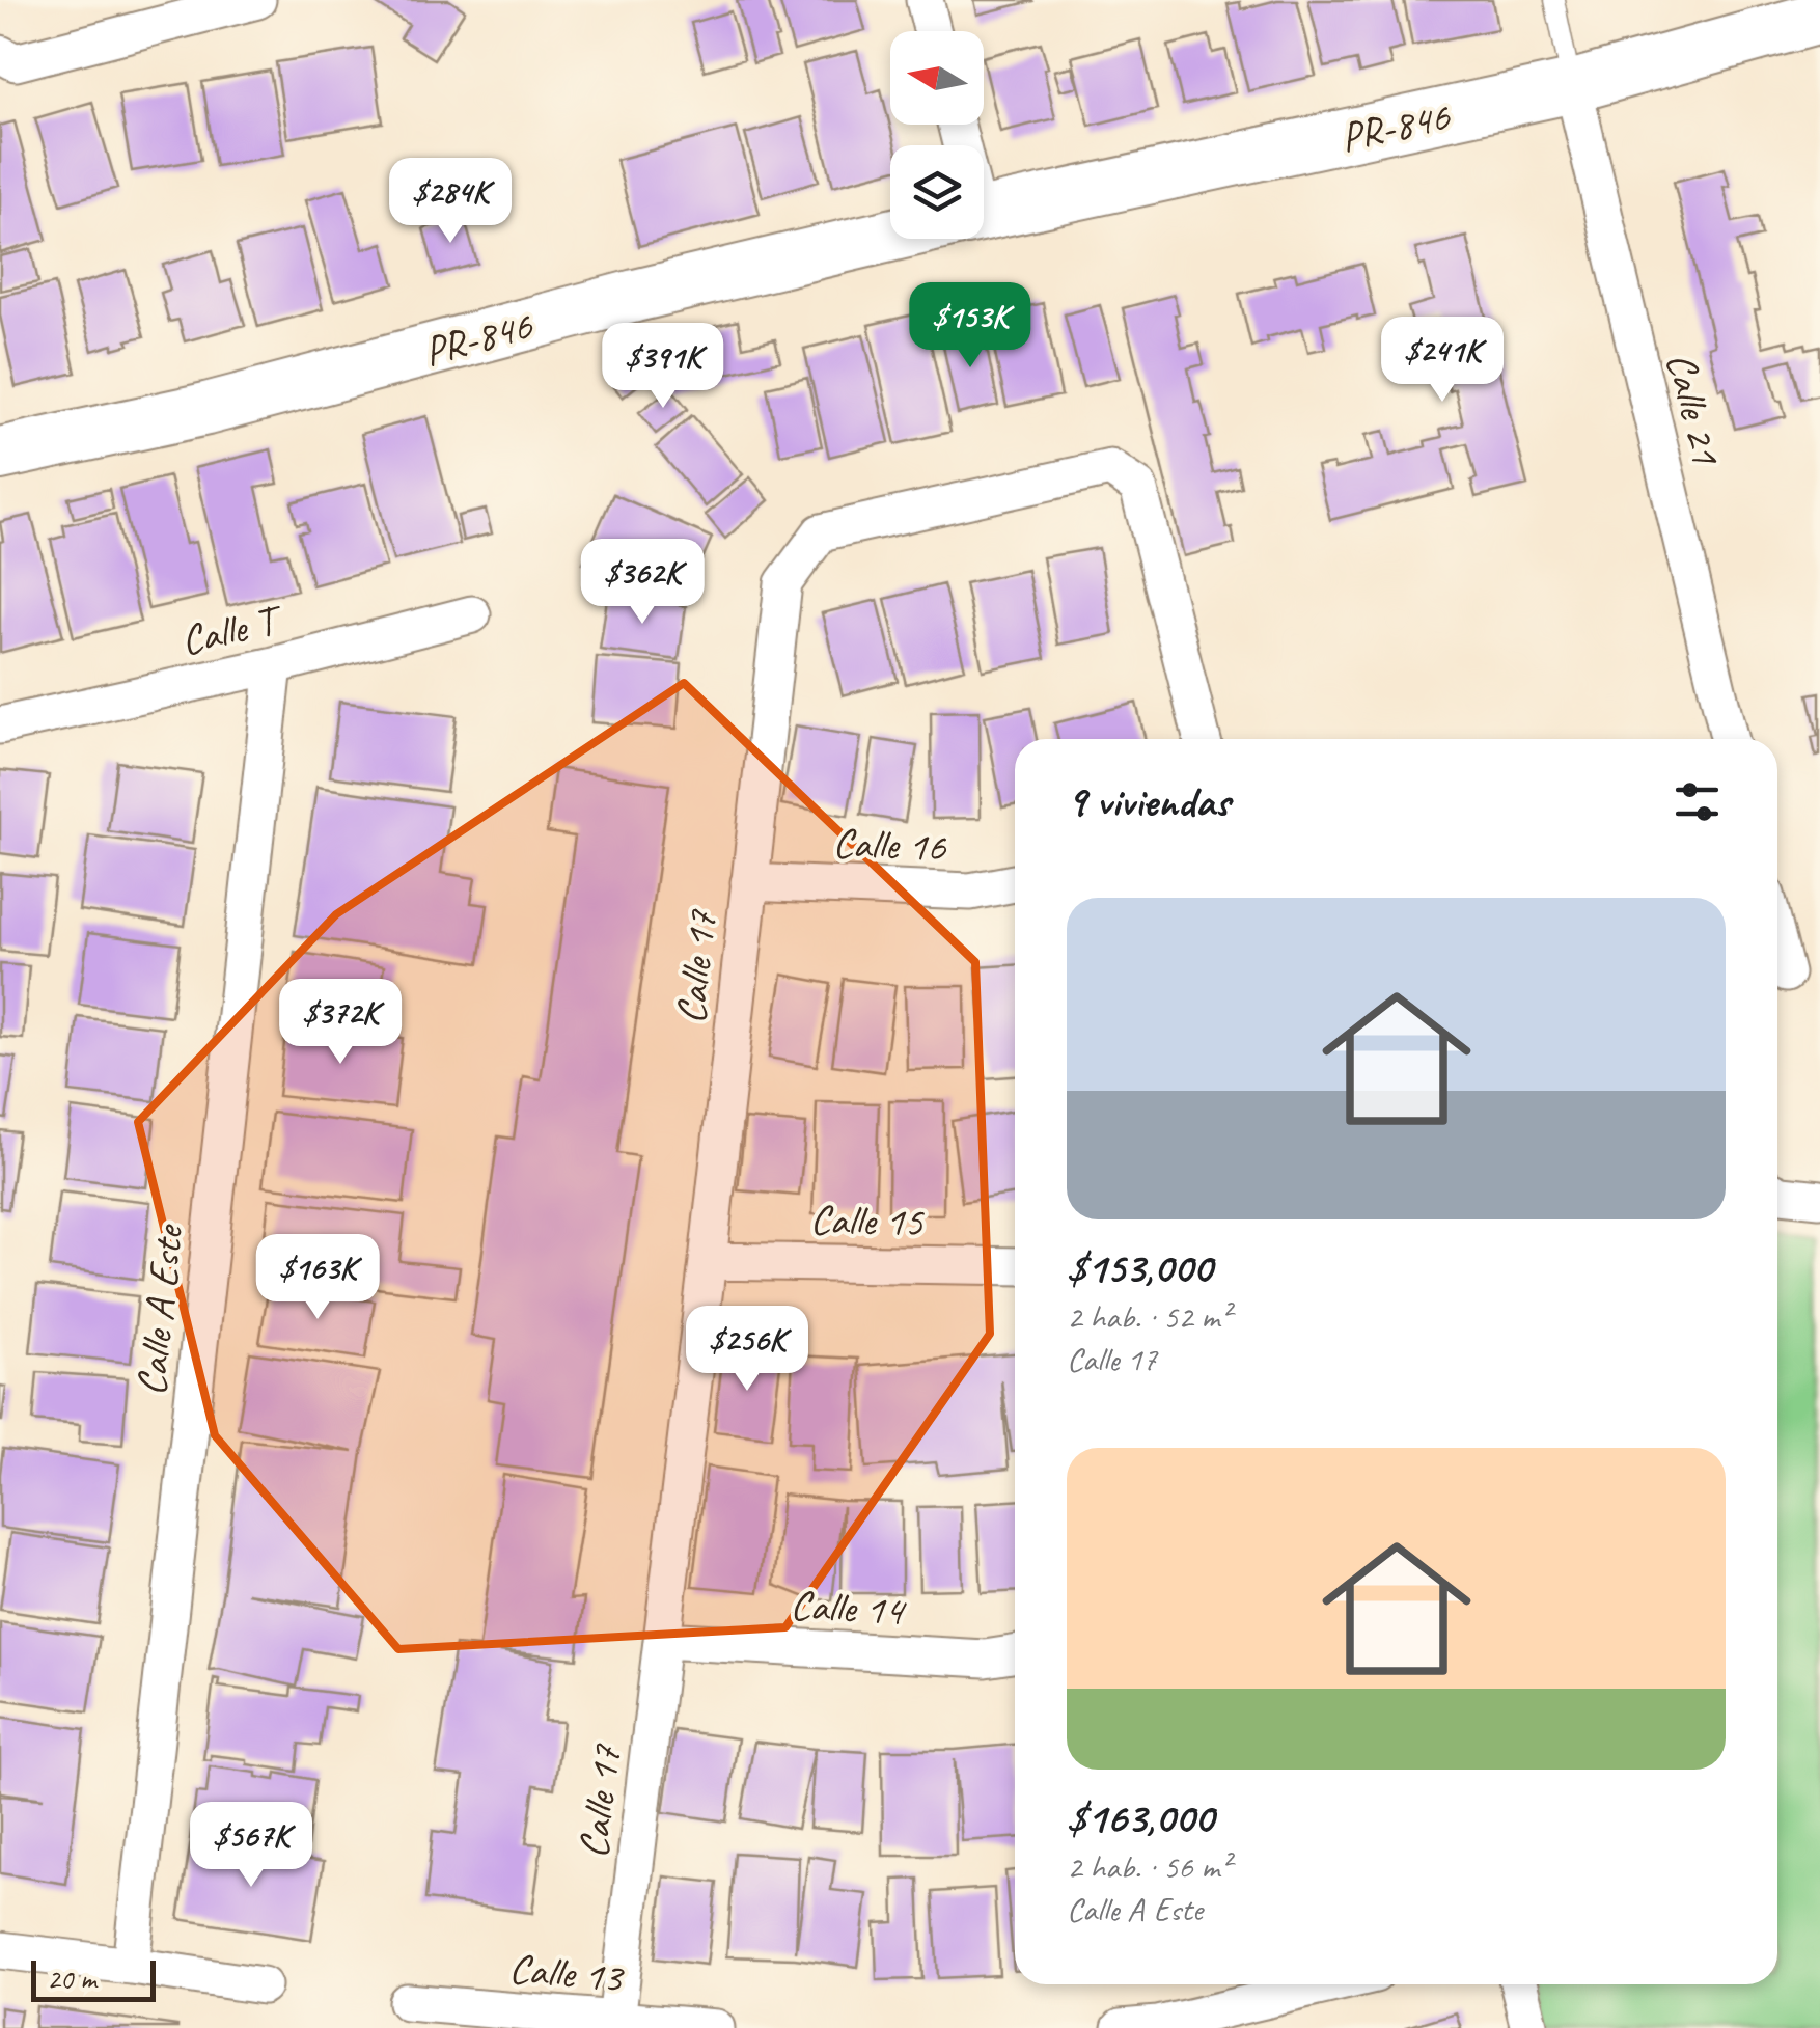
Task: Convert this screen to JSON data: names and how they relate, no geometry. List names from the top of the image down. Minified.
{"streets":{"street":["PR-846","Calle 21","Calle T","Calle 16","Calle 17","Calle 15","Calle A Este","Calle 14","Calle 13"]},"crossings":[["PR-846","Calle 21"],["Calle T","Calle A Este"],["Calle 16","Calle 17"],["Calle 17","Calle 15"],["Calle 17","Calle 14"],["Calle 17","Calle 13"]],"scale_bar":"20 m","north":"left","page":{"price":["$284K","$153K","$241K","$391K","$362K","$372K","$163K","$256K","$567K"],"heading":"9 viviendas","list":[{"name":"$153,000","note":"2 hab. · 52 m² · Calle 17"},{"name":"$163,000","note":"2 hab. · 56 m² · Calle A Este"}],"scale":"20 m"}}
